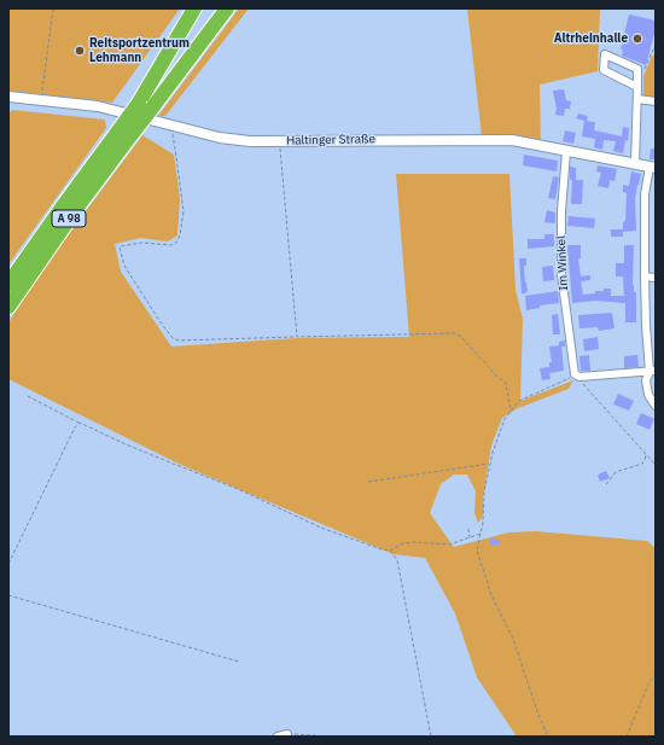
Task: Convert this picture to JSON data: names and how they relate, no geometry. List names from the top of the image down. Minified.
{"streets":{"highway":["A 98"],"street":["Haltinger Straße","Im Winkel"]},"crossings":[["Haltinger Straße","Im Winkel"]],"places":["Altrheinhalle","Reitsportzentrum Lehmann"]}
